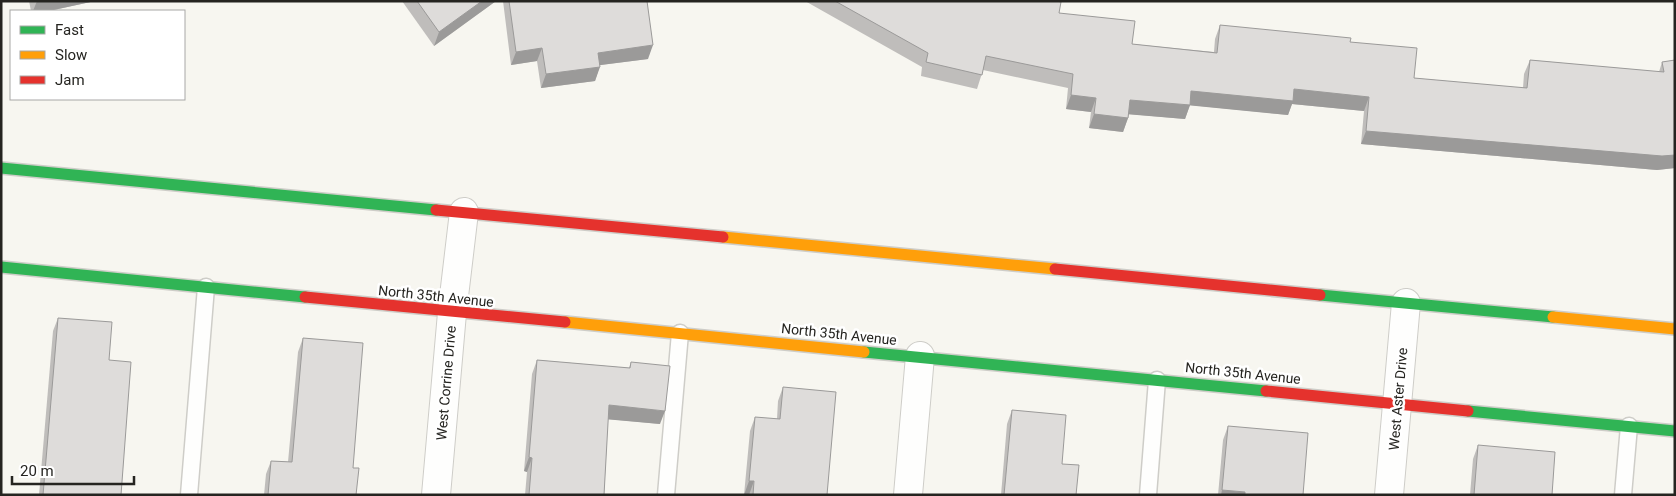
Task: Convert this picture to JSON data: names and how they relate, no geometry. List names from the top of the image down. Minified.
{"streets":{"street":["North 35th Avenue","West Corrine Drive","West Aster Drive"]},"crossings":[["North 35th Avenue","West Corrine Drive"],["North 35th Avenue","West Aster Drive"]],"legend":["Fast","Slow","Jam"],"scale_bar":"20 m"}
